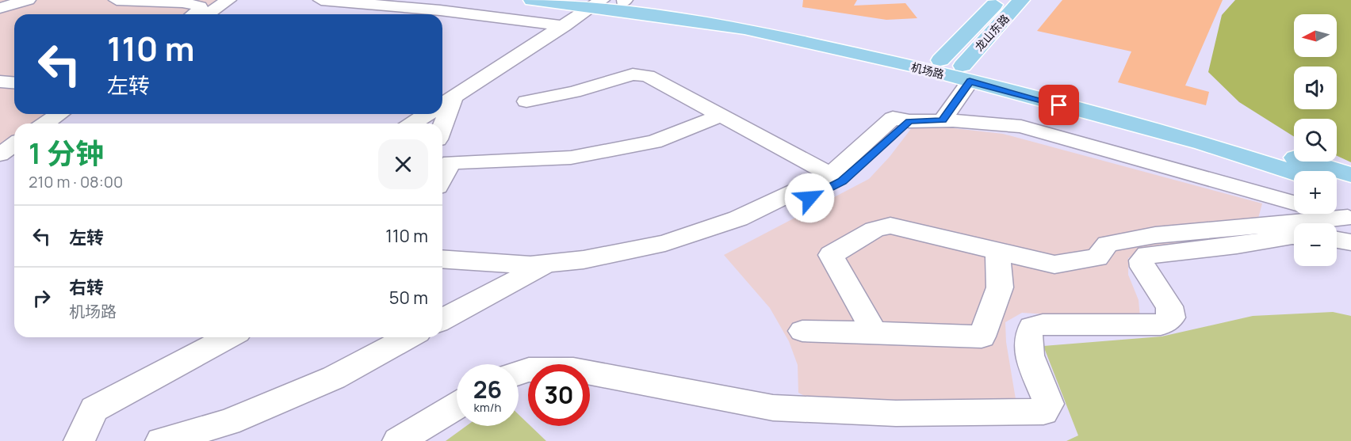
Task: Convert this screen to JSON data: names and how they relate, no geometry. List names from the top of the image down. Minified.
{"streets":{"main road":["龙山东路","机场路"]},"crossings":[["龙山东路","机场路"]],"north":"left","page":{"map_buttons":["+","−"],"turn":["110 m","左转"],"heading":["1 分钟","210 m · 08:00"],"list":[{"name":"左转","value":"110 m"},{"name":"右转","note":"机场路","value":"50 m"}],"speed":"26 km/h","limit":"30"}}
